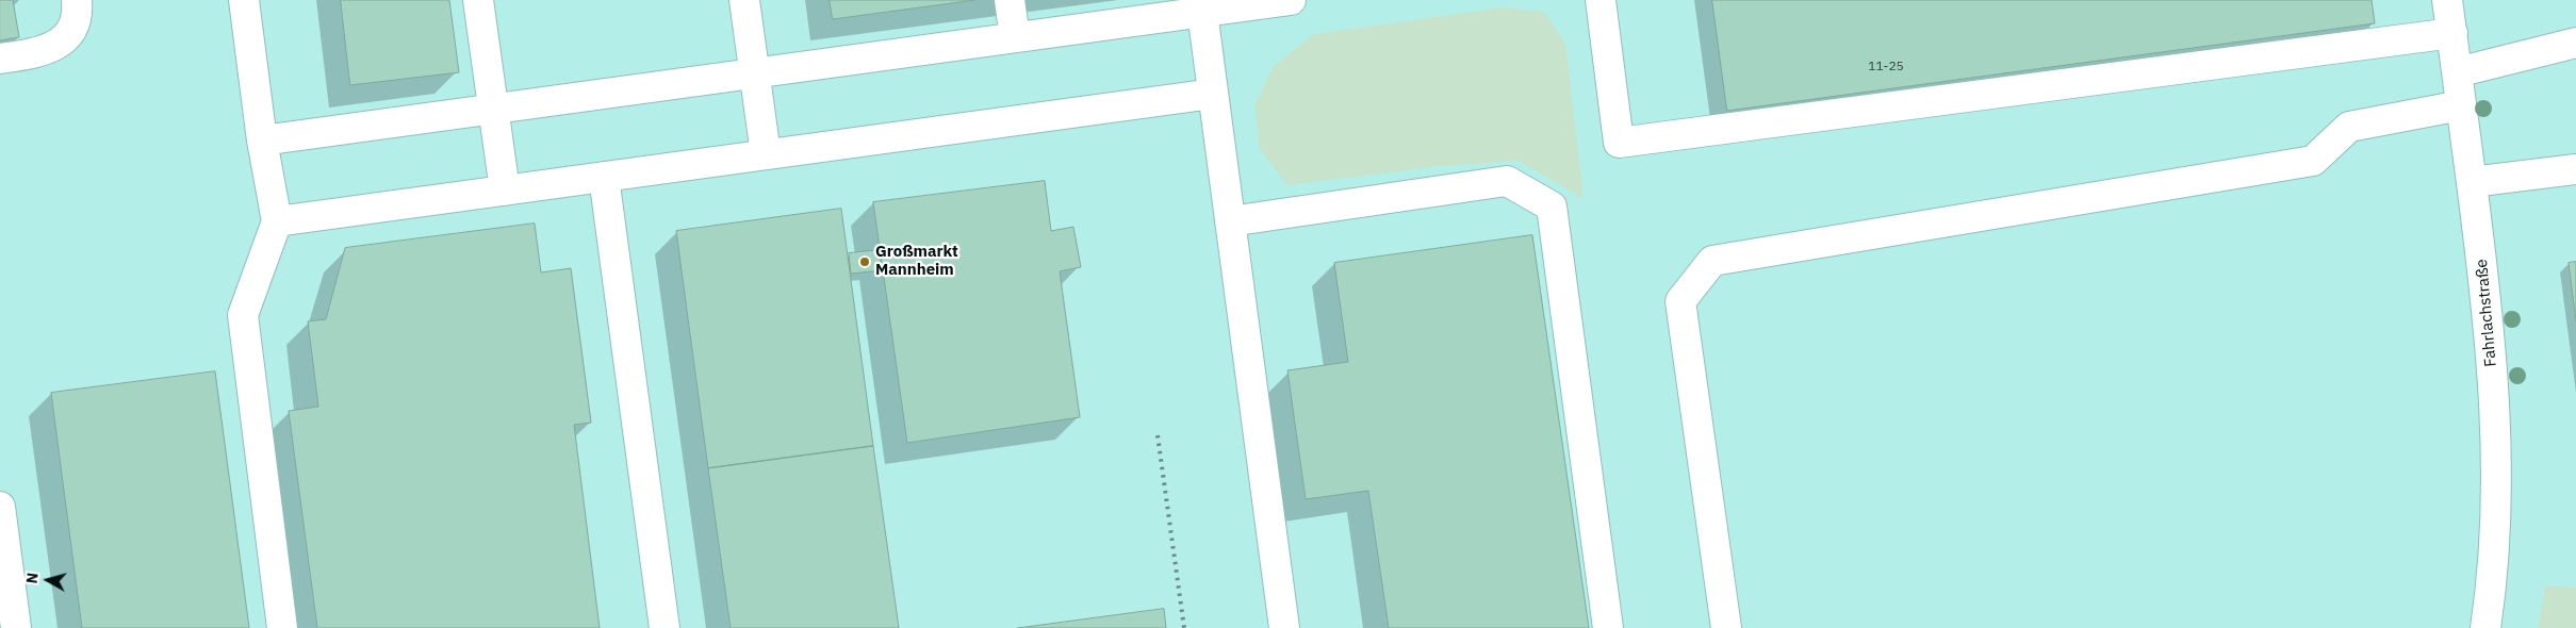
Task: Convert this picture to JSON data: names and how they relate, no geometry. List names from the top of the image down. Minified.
{"streets":{"street":["Fahrlachstraße"]},"places":["Großmarkt Mannheim"],"house_numbers":["11-25"],"north":"left"}
